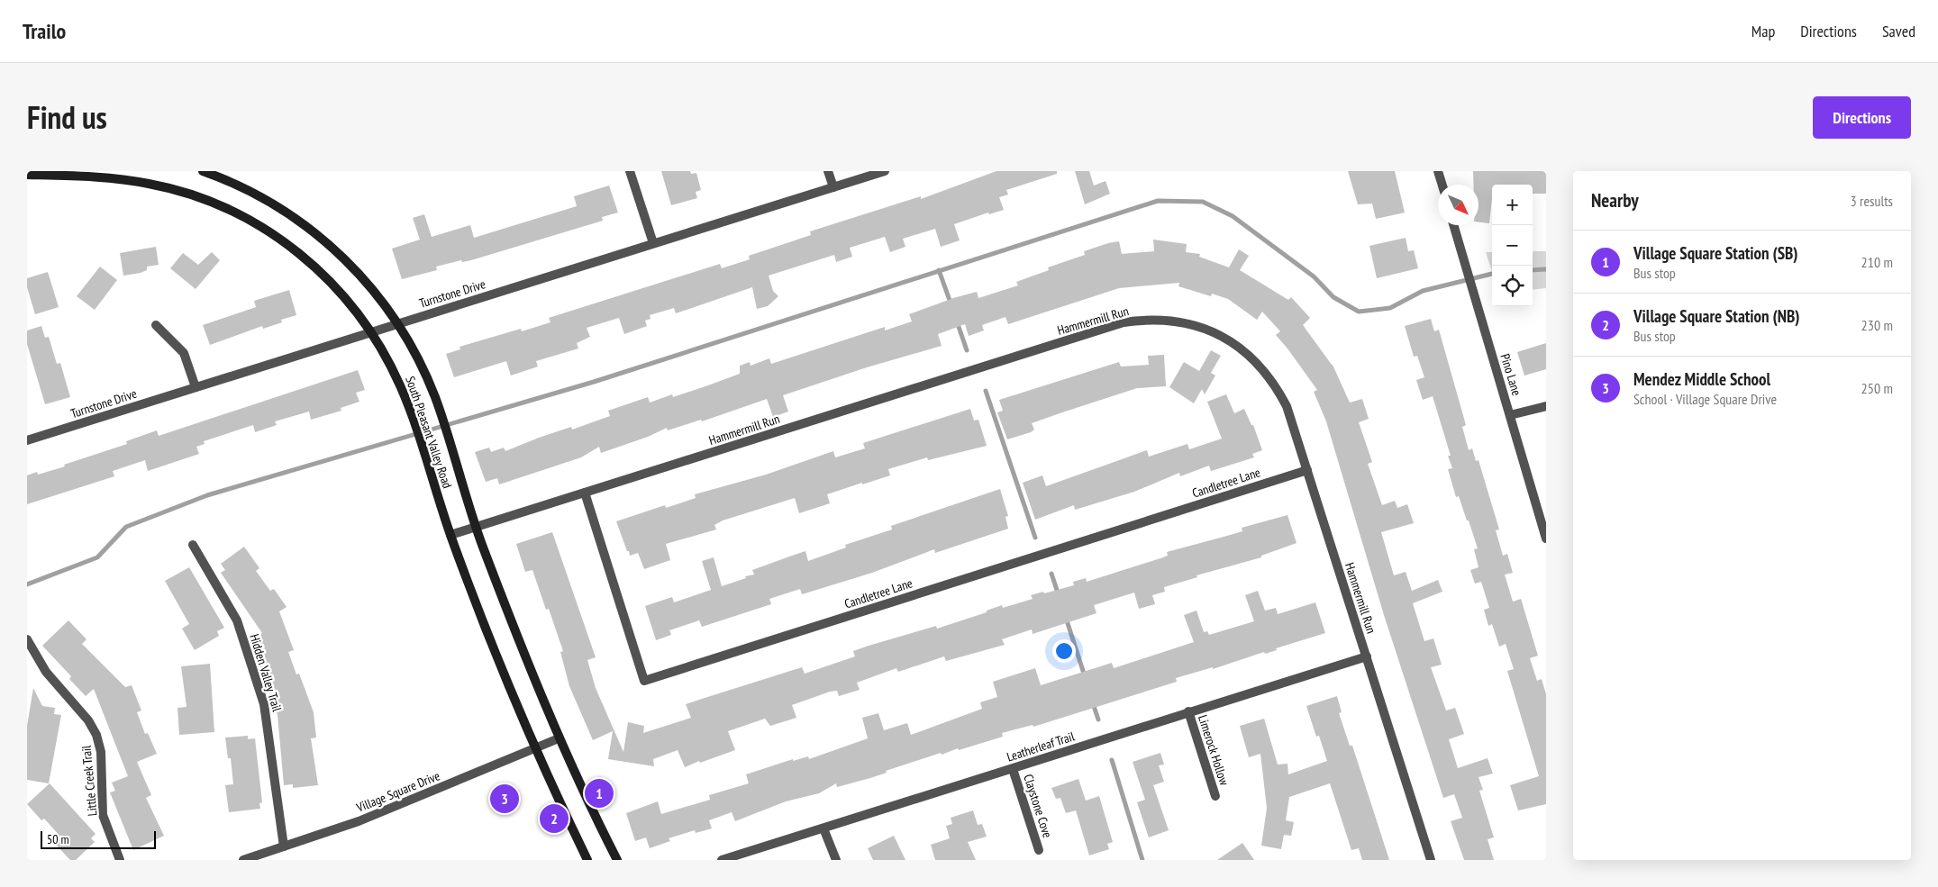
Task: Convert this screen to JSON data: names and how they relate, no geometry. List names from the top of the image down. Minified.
{"streets":{"main road":["South Pleasant Valley Road"],"street":["Turnstone Drive","Hammermill Run","Pino Lane","Candletree Lane","Hidden Valley Trail","Leatherleaf Trail","Limerock Hollow","Little Creek Trail","Village Square Drive","Claystone Cove"]},"crossings":[["Turnstone Drive","South Pleasant Valley Road"],["Hammermill Run","South Pleasant Valley Road"],["Hammermill Run","Candletree Lane"],["Hammermill Run","Leatherleaf Trail"],["South Pleasant Valley Road","Village Square Drive"],["Hidden Valley Trail","Village Square Drive"],["Leatherleaf Trail","Limerock Hollow"],["Leatherleaf Trail","Claystone Cove"]],"scale_bar":"50 m","north":"bottom right","page":{"header":"Trailo","nav":["Map","Directions","Saved"],"title":"Find us","buttons":"Directions","heading":["Nearby","3 results"],"map_buttons":["+","−"],"list":[{"mark":"1","name":"Village Square Station (SB)","note":"Bus stop","value":"210 m"},{"mark":"2","name":"Village Square Station (NB)","note":"Bus stop","value":"230 m"},{"mark":"3","name":"Mendez Middle School","note":"School · Village Square Drive","value":"250 m"}],"pins":["1","3","2"],"scale":"50 m"}}
